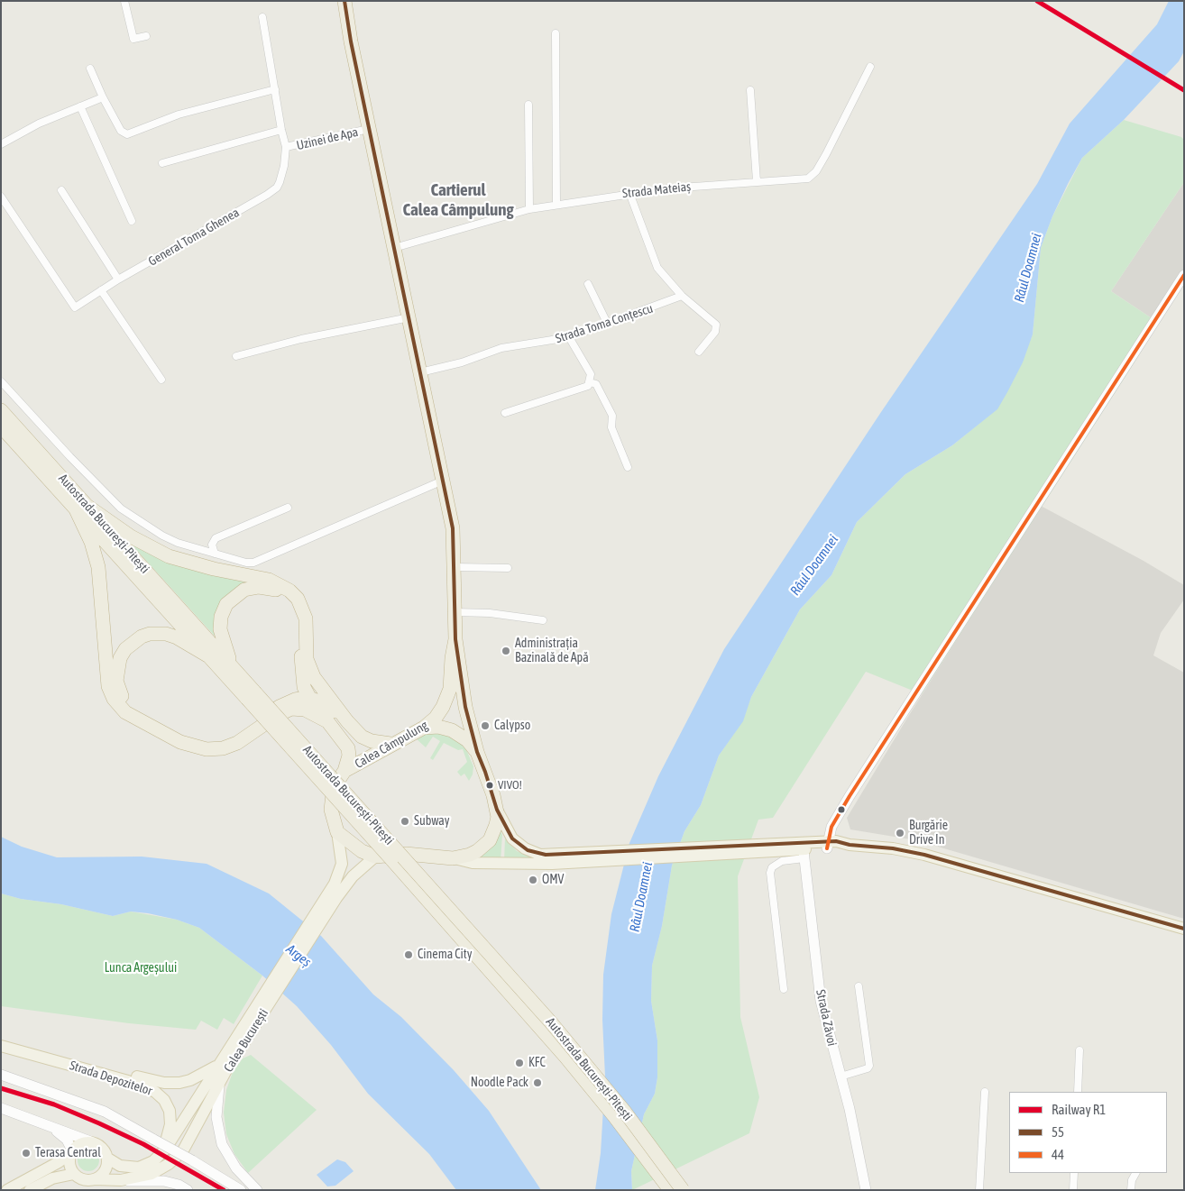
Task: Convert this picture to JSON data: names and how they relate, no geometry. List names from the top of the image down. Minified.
{"streets":{"highway":["Autostrada București-Pitești","Calea Câmpulung"],"main road":["Strada Zăvoi","Calea București","Strada Depozitelor"],"street":["Uzinei de Apa","Strada Mateiaș","General Toma Ghenea","Strada Toma Conțescu"]},"crossings":[["Uzinei de Apa","General Toma Ghenea"],["Uzinei de Apa","Calea Câmpulung"],["Strada Mateiaș","Calea Câmpulung"],["Strada Toma Conțescu","Calea Câmpulung"],["Calea Câmpulung","Calea București"],["Calea București","Strada Depozitelor"]],"districts":["Cartierul Calea Câmpulung"],"water":["Râul Doamnei","Argeș"],"parks":["Lunca Argeșului"],"places":["Administrația Bazinală de Apă","Calypso","VIVO!","Subway","Burgărie Drive In","OMV","Cinema City","KFC","Noodle Pack","Terasa Central"],"lines":["rail line R1","transit line 55","transit line 44"],"legend":["Railway R1","55","44"]}
